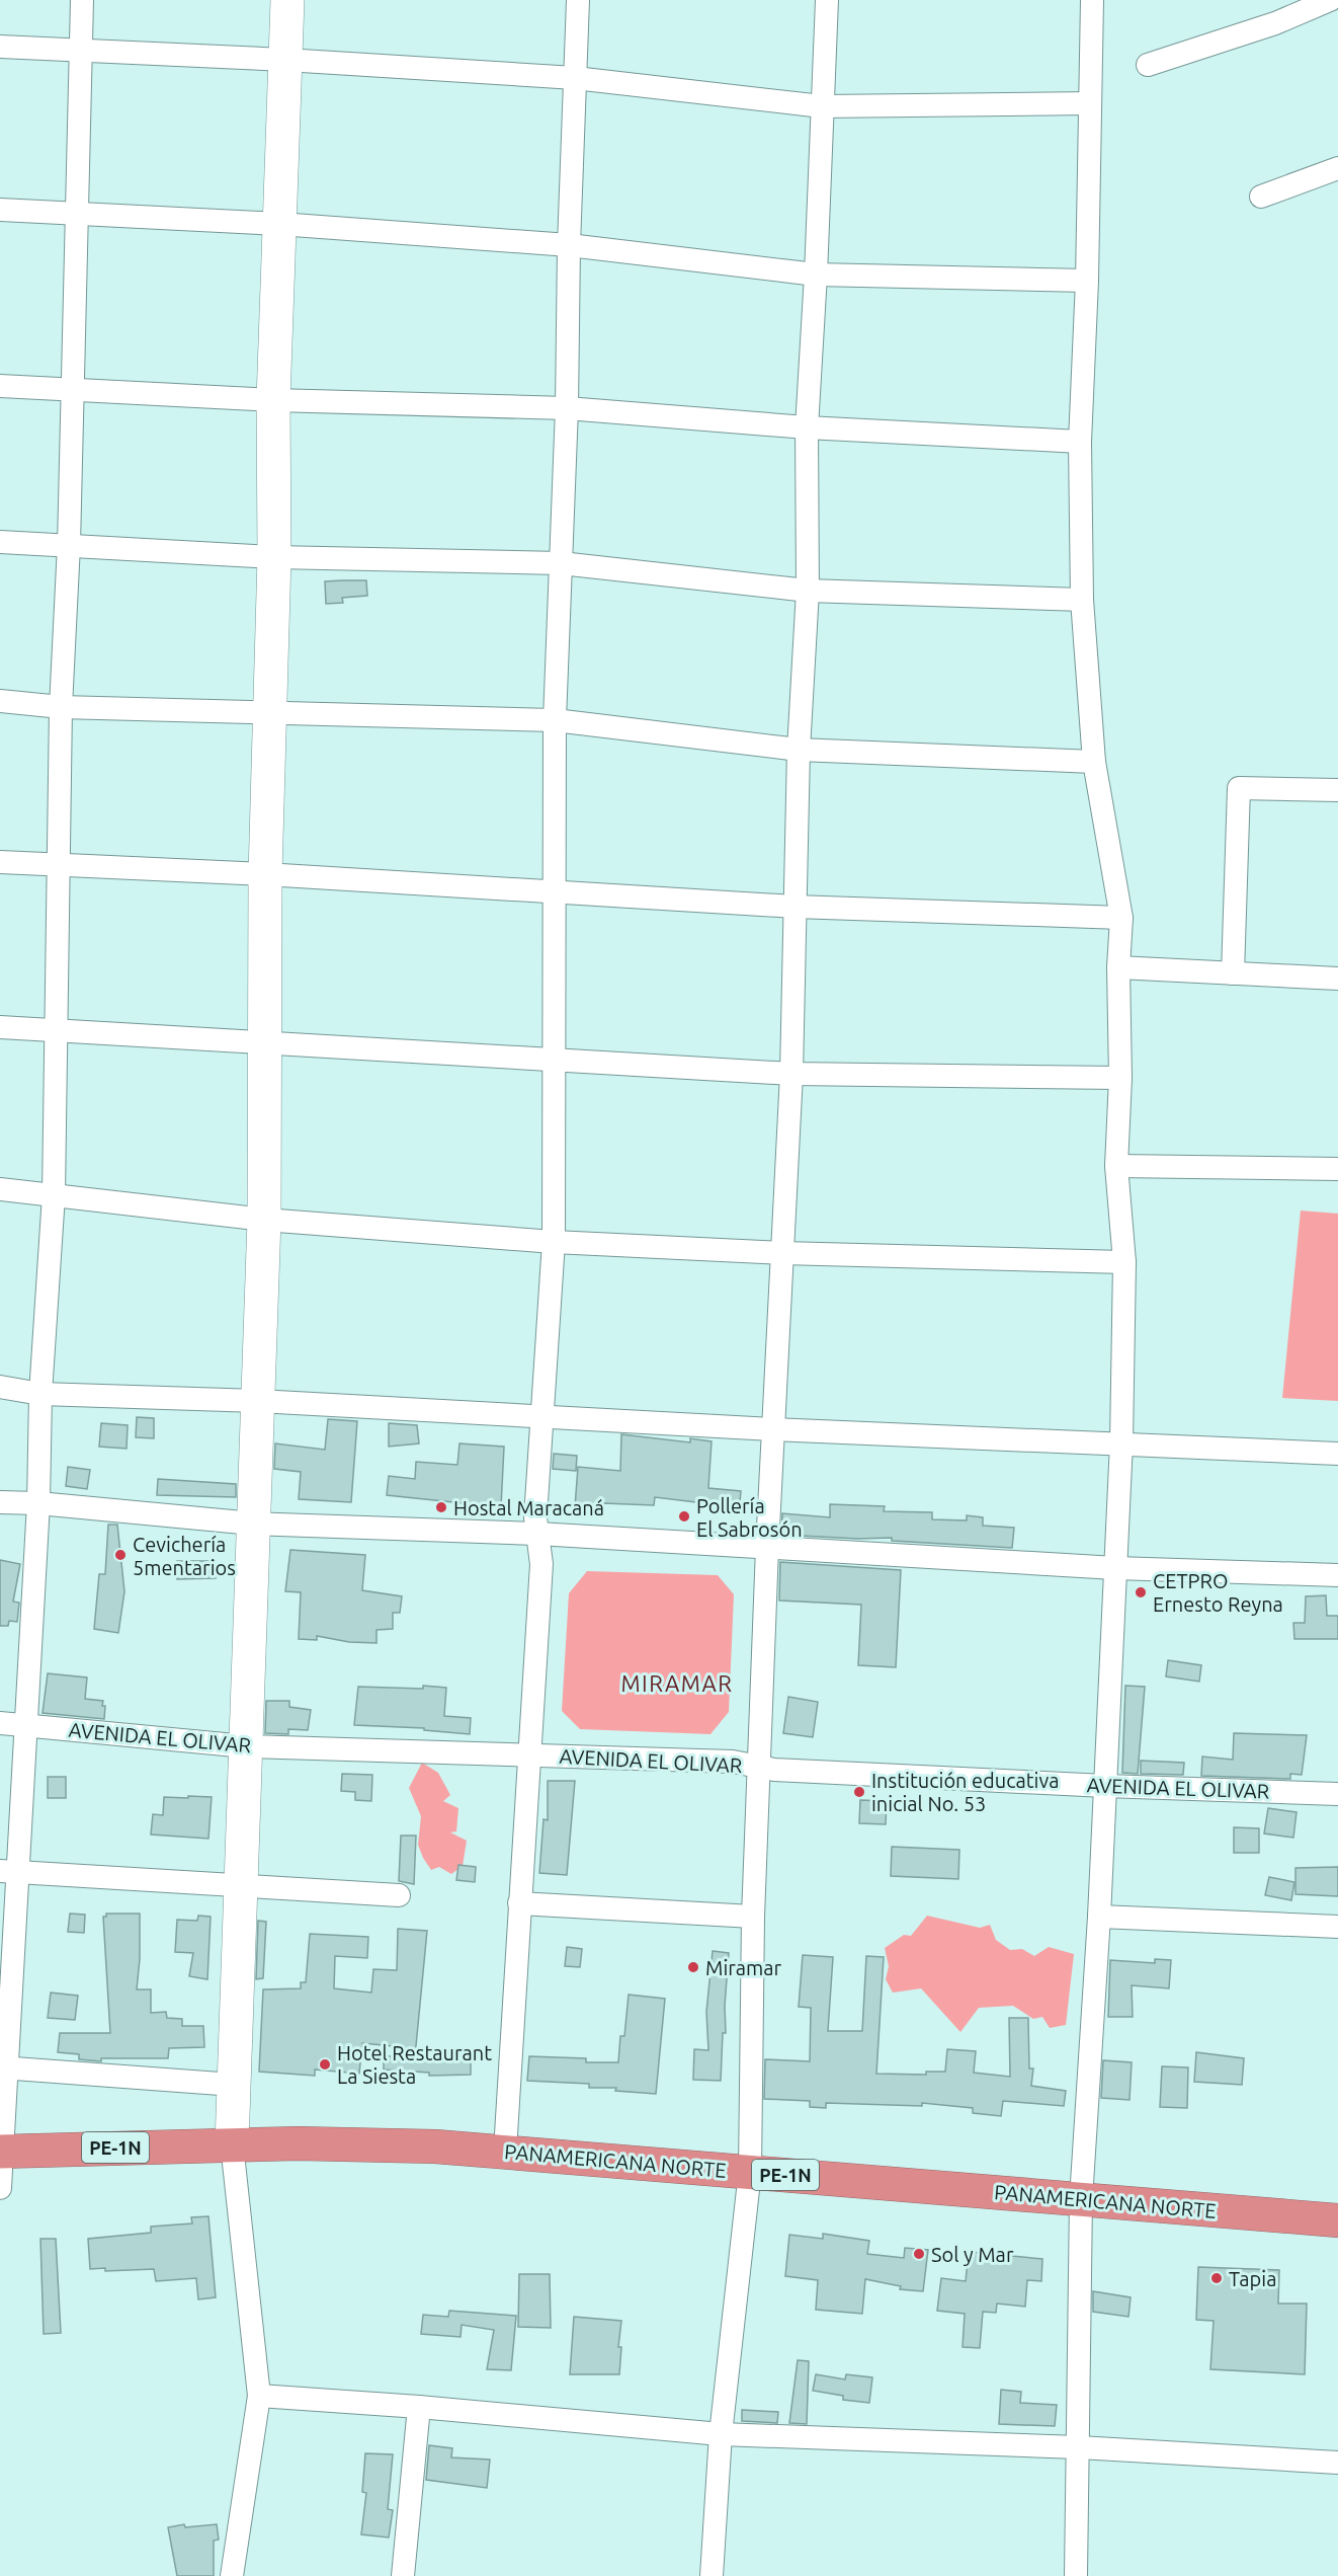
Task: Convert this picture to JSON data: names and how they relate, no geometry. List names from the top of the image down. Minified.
{"streets":{"highway":["PE-1N","PANAMERICANA NORTE"],"street":["AVENIDA EL OLIVAR"]},"districts":["MIRAMAR"],"places":["Hostal Maracaná","Pollería El Sabrosón","Cevichería 5mentarios","CETPRO Ernesto Reyna","Institución educativa inicial No. 53","Miramar","Hotel Restaurant La Siesta","Sol y Mar","Tapia"]}
